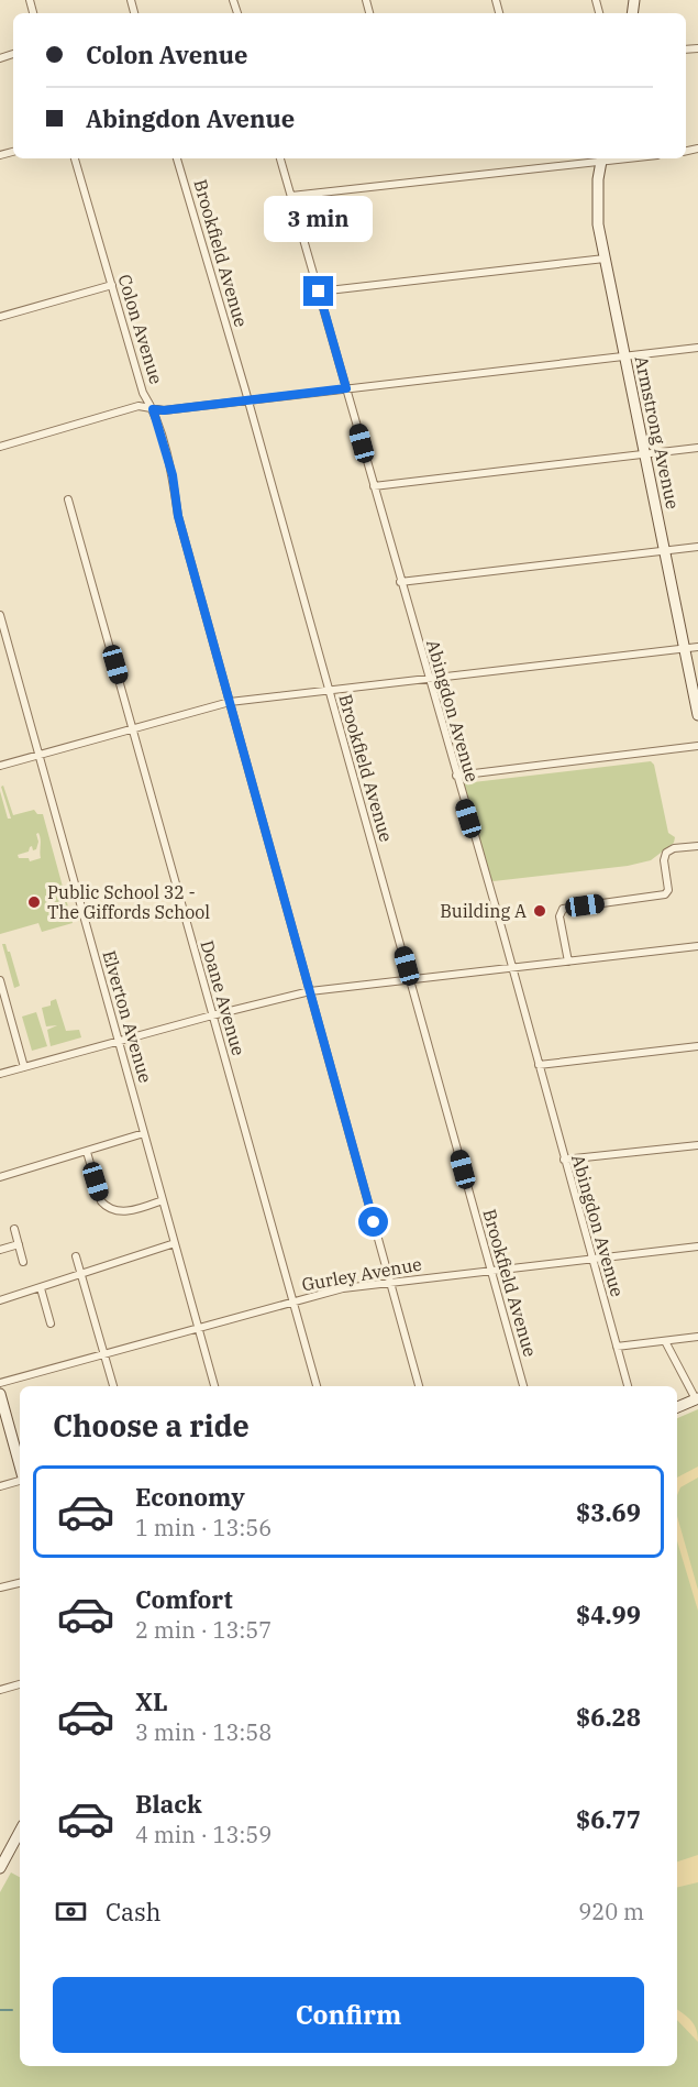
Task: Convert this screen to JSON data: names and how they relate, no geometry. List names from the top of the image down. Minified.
{"streets":{"street":["Brookfield Avenue","Colon Avenue","Armstrong Avenue","Abingdon Avenue","Doane Avenue","Elverton Avenue","Gurley Avenue"]},"crossings":[["Brookfield Avenue","Gurley Avenue"],["Colon Avenue","Gurley Avenue"],["Abingdon Avenue","Gurley Avenue"],["Doane Avenue","Gurley Avenue"],["Elverton Avenue","Gurley Avenue"]],"places":["Public School 32 - The Giffords School","Building A"],"page":{"banner":["Colon Avenue","Abingdon Avenue"],"bubble":"3 min","heading":"Choose a ride","list":[{"name":"Economy","note":"1 min · 13:56","value":"$3.69"},{"name":"Comfort","note":"2 min · 13:57","value":"$4.99"},{"name":"XL","note":"3 min · 13:58","value":"$6.28"},{"name":"Black","note":"4 min · 13:59","value":"$6.77"}],"pay":["Cash","920 m"],"buttons":"Confirm"}}
